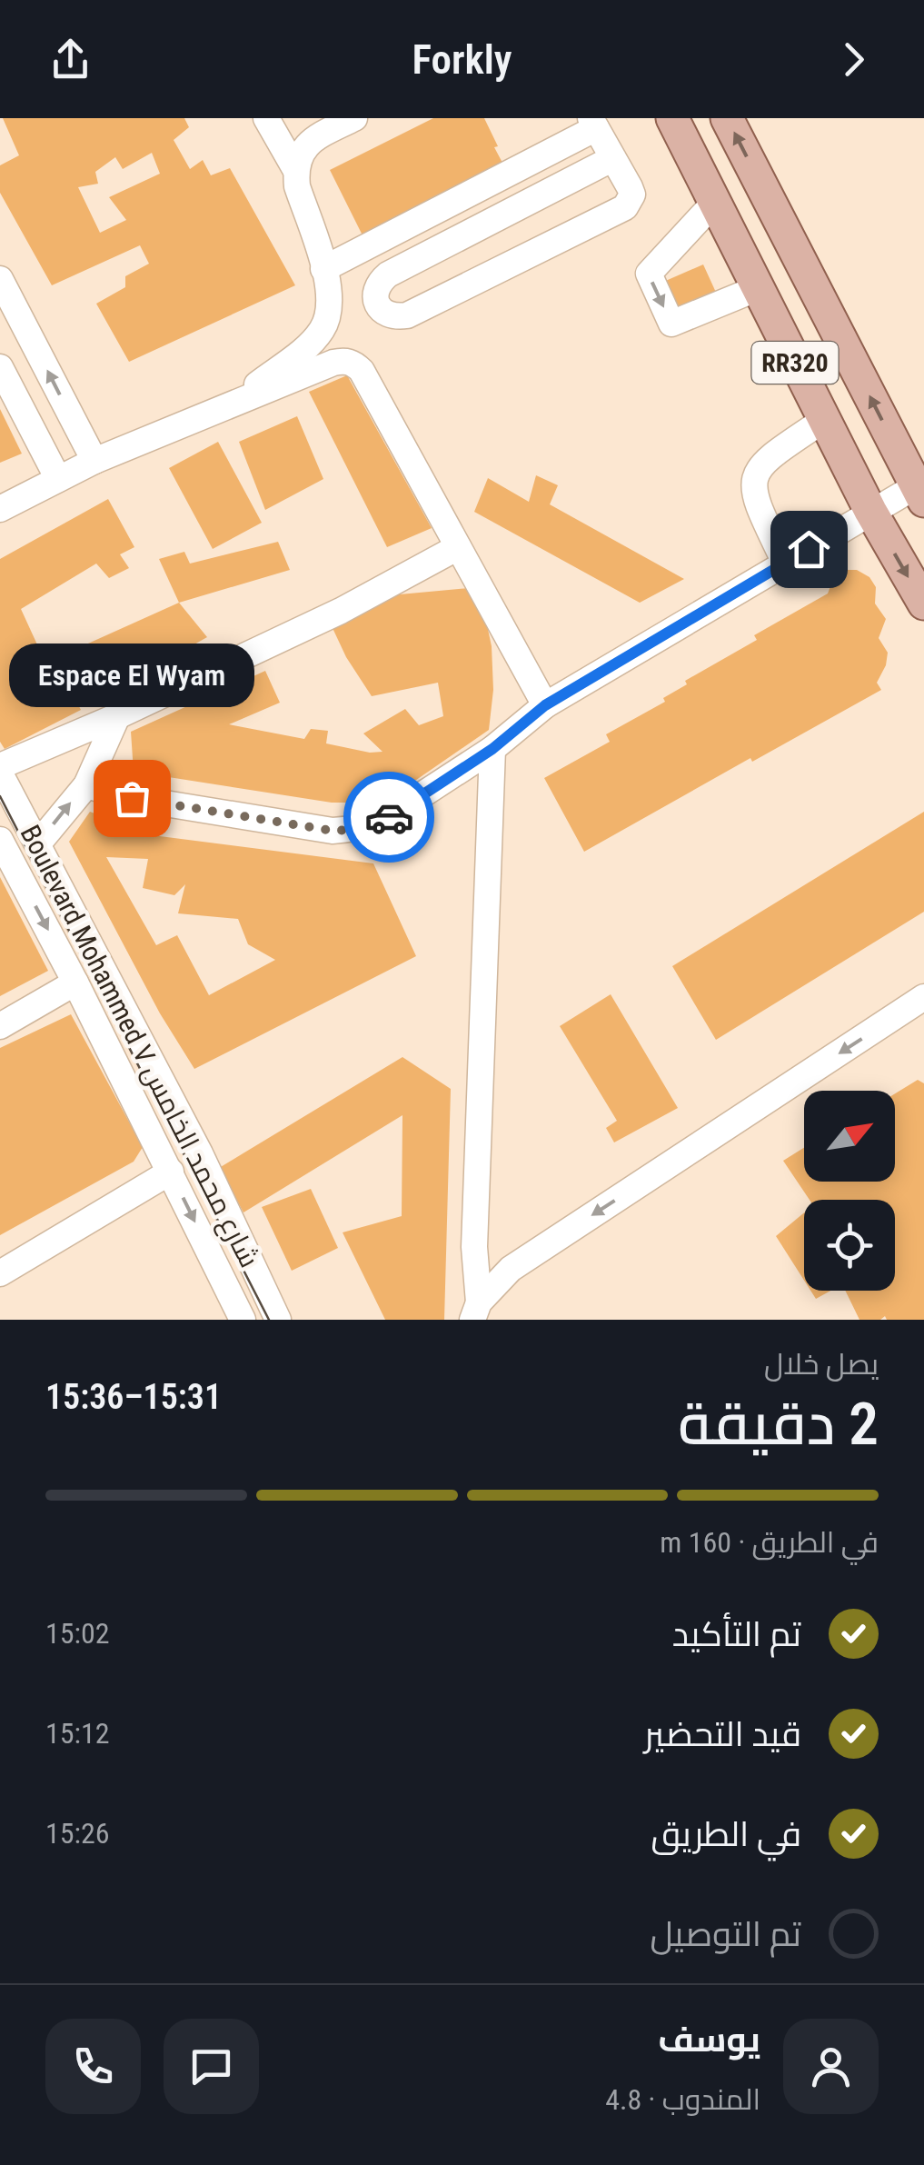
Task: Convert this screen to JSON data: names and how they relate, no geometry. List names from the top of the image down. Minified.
{"streets":{"main road":["RR320"],"street":["Boulevard Mohammed V شارع محمد الخامس"]},"places":["Espace El Wyam"],"north":"top right","page":{"header":"Forkly","bubble":"Espace El Wyam","heading":["2 دقيقة","يصل خلال","15:31–15:36"],"panel":["يوسف","المندوب · 4.8"],"bar":"في الطريق · 160 m","list":[["تم التأكيد","15:02"],["قيد التحضير","15:12"],["في الطريق","15:26"],"تم التوصيل"]}}
